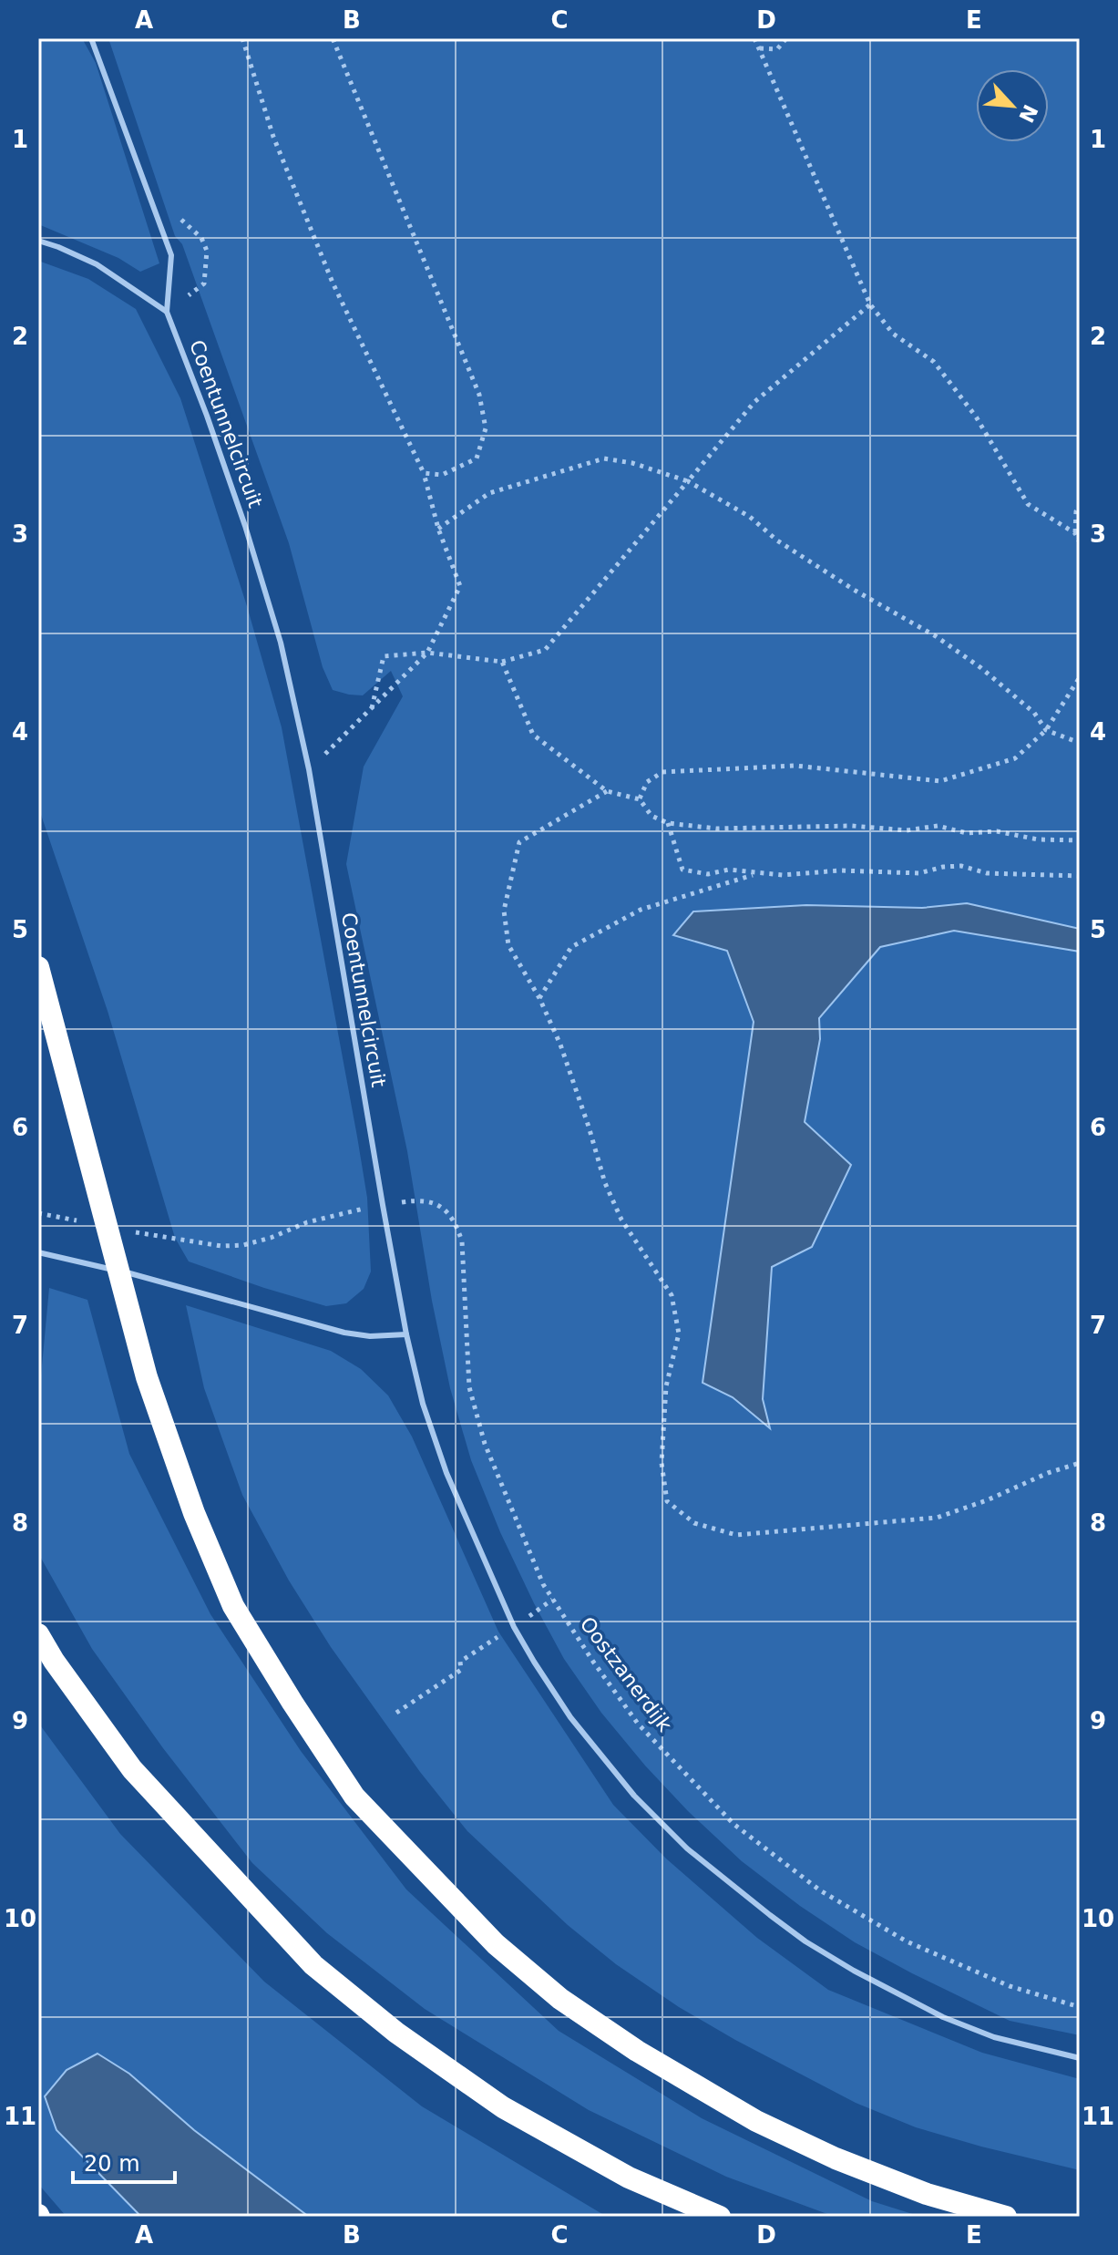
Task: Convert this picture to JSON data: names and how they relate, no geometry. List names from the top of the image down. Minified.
{"streets":{"lane":["Coentunnelcircuit"],"path":["Oostzanerdijk"]},"crossings":[["Coentunnelcircuit","Oostzanerdijk"]],"scale_bar":"20 m","north":"bottom right","grid":{"columns":["A","B","C","D","E"],"rows":["1","2","3","4","5","6","7","8","9","10","11"]}}
